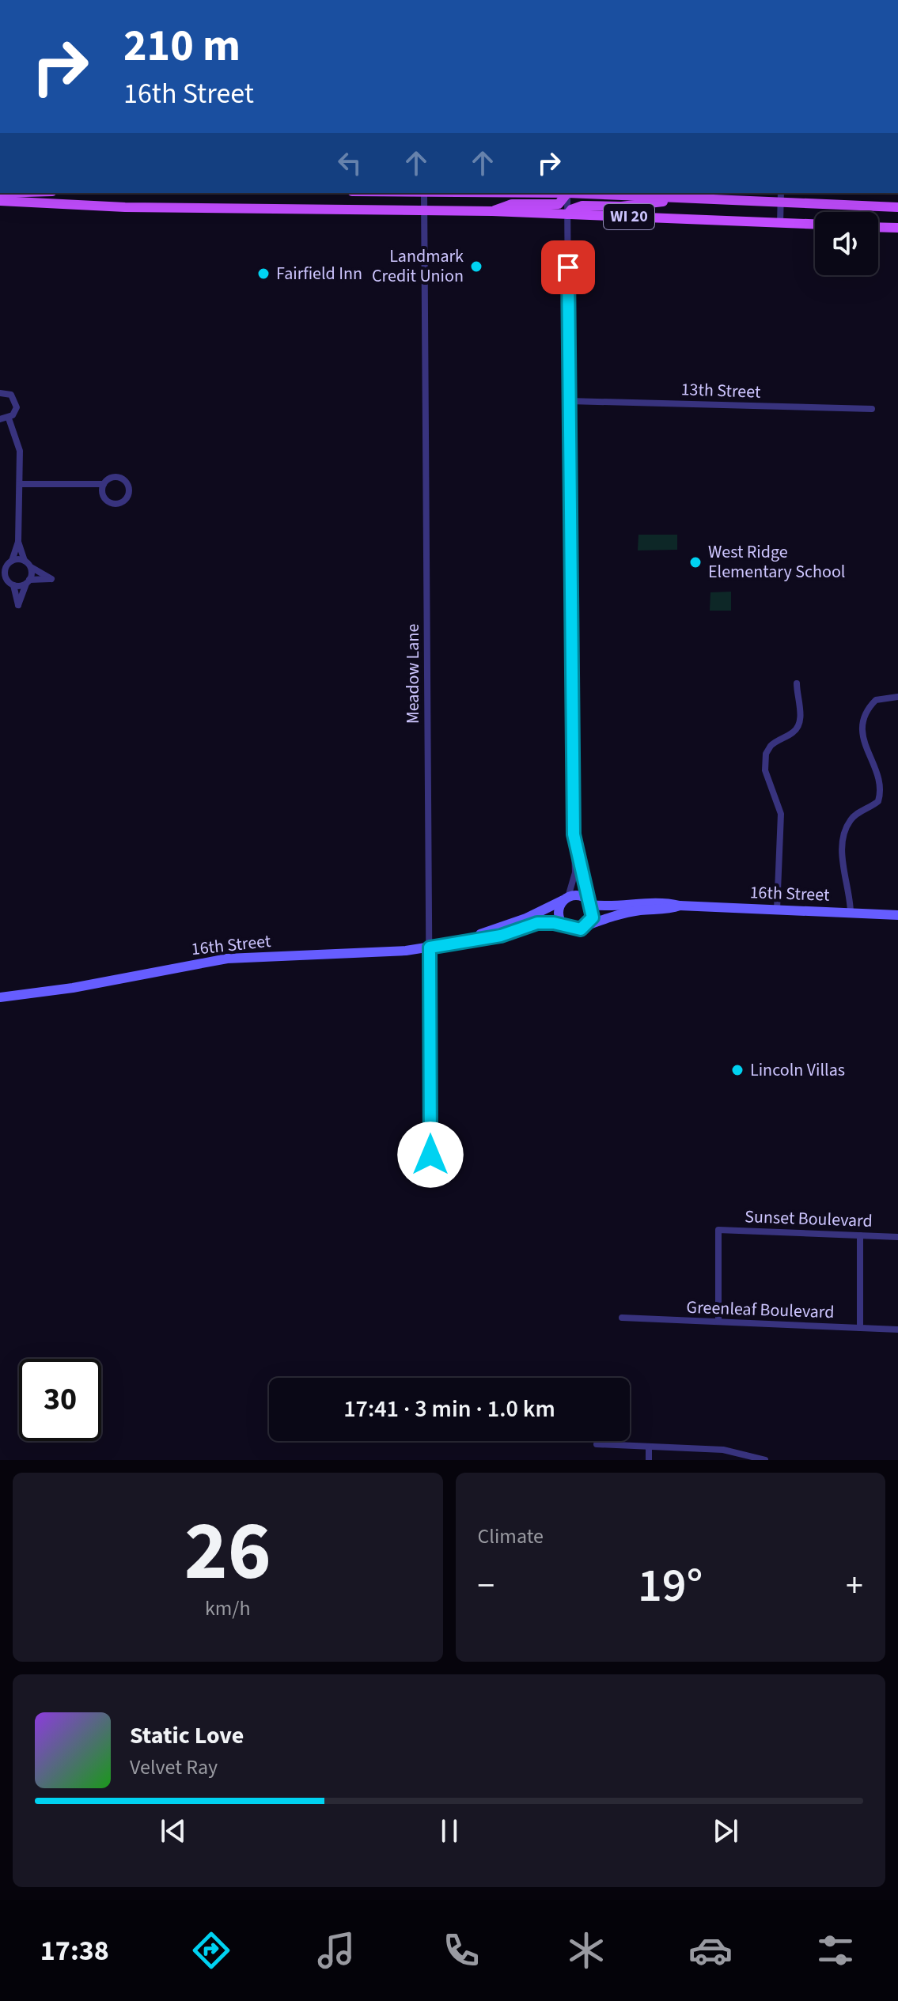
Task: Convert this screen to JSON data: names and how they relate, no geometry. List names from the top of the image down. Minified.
{"streets":{"main road":["WI 20"],"street":["13th Street","Meadow Lane","16th Street","Sunset Boulevard","Greenleaf Boulevard"]},"crossings":[["WI 20","Meadow Lane"],["Meadow Lane","16th Street"],["Sunset Boulevard","Greenleaf Boulevard"]],"places":["Landmark Credit Union","Fairfield Inn","West Ridge Elementary School","Lincoln Villas"],"page":{"turn":["210 m","16th Street"],"limit":"30","trip":"17:41 · 3 min · 1.0 km","tile":[["26","km/h"],"Climate"],"heat":["−","19°","+"],"song":["Static Love","Velvet Ray"],"tabs":"17:38"}}
